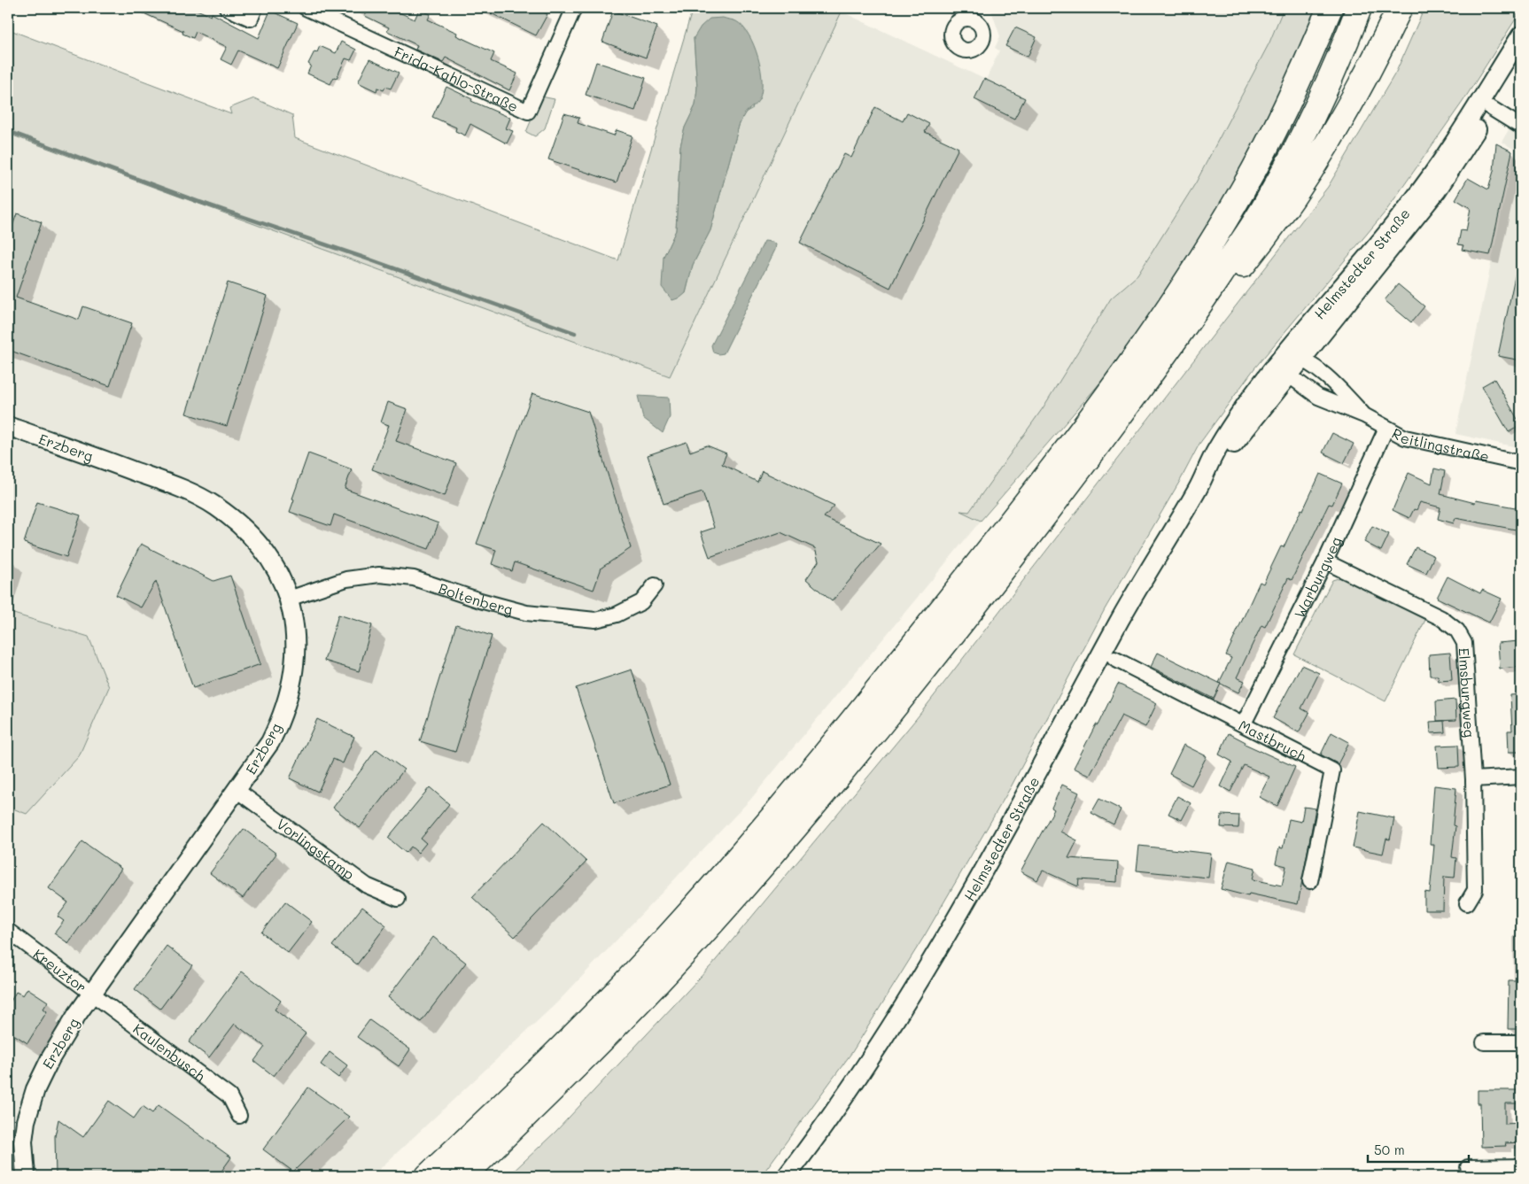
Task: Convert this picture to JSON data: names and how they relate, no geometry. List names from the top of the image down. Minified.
{"streets":{"street":["Frida-Kahlo-Straße","Helmstedter Straße","Reitlingstraße","Erzberg","Warburgweg","Boltenberg","Elmsburgweg","Mastbruch","Vorlingskamp","Kreuztor","Kaulenbusch"]},"crossings":[["Helmstedter Straße","Reitlingstraße"],["Reitlingstraße","Warburgweg"],["Erzberg","Boltenberg"],["Erzberg","Vorlingskamp"],["Erzberg","Kreuztor"],["Erzberg","Kaulenbusch"],["Warburgweg","Elmsburgweg"],["Warburgweg","Mastbruch"],["Kreuztor","Kaulenbusch"]],"scale_bar":"50 m"}
